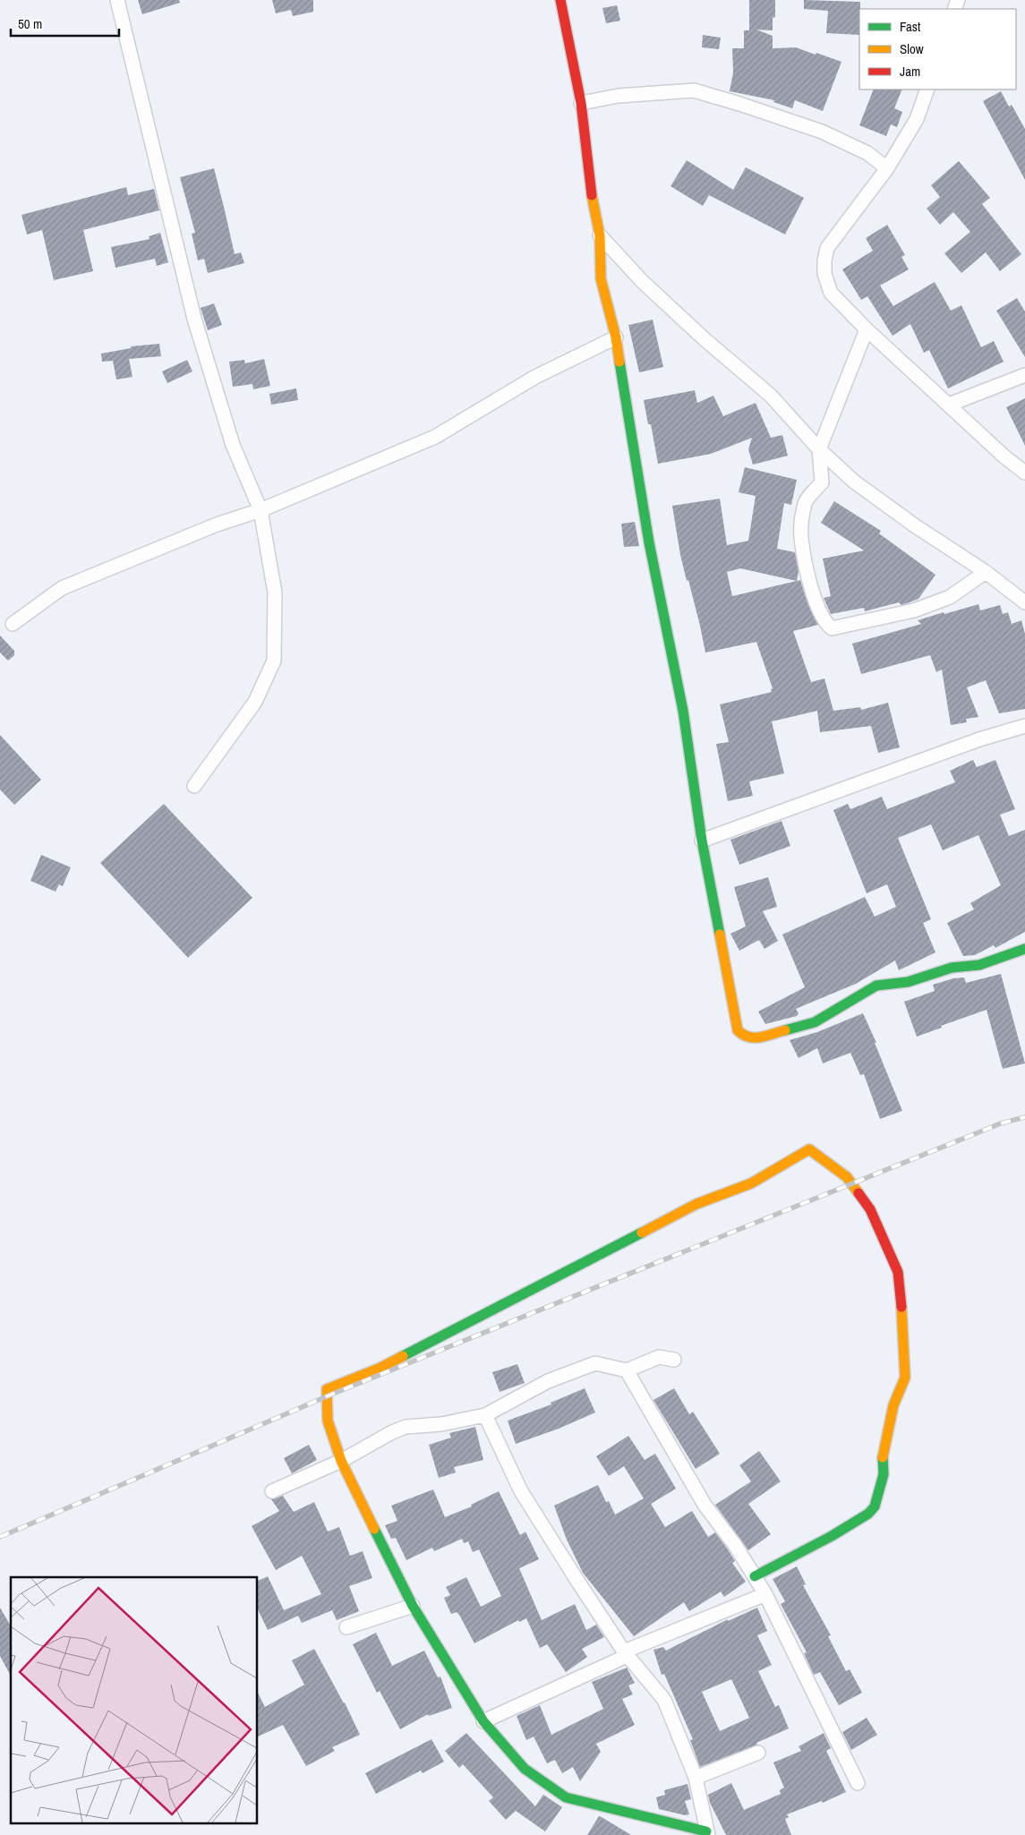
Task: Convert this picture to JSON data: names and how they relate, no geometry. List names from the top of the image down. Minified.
{"legend":["Fast","Slow","Jam"],"scale_bar":"50 m"}
